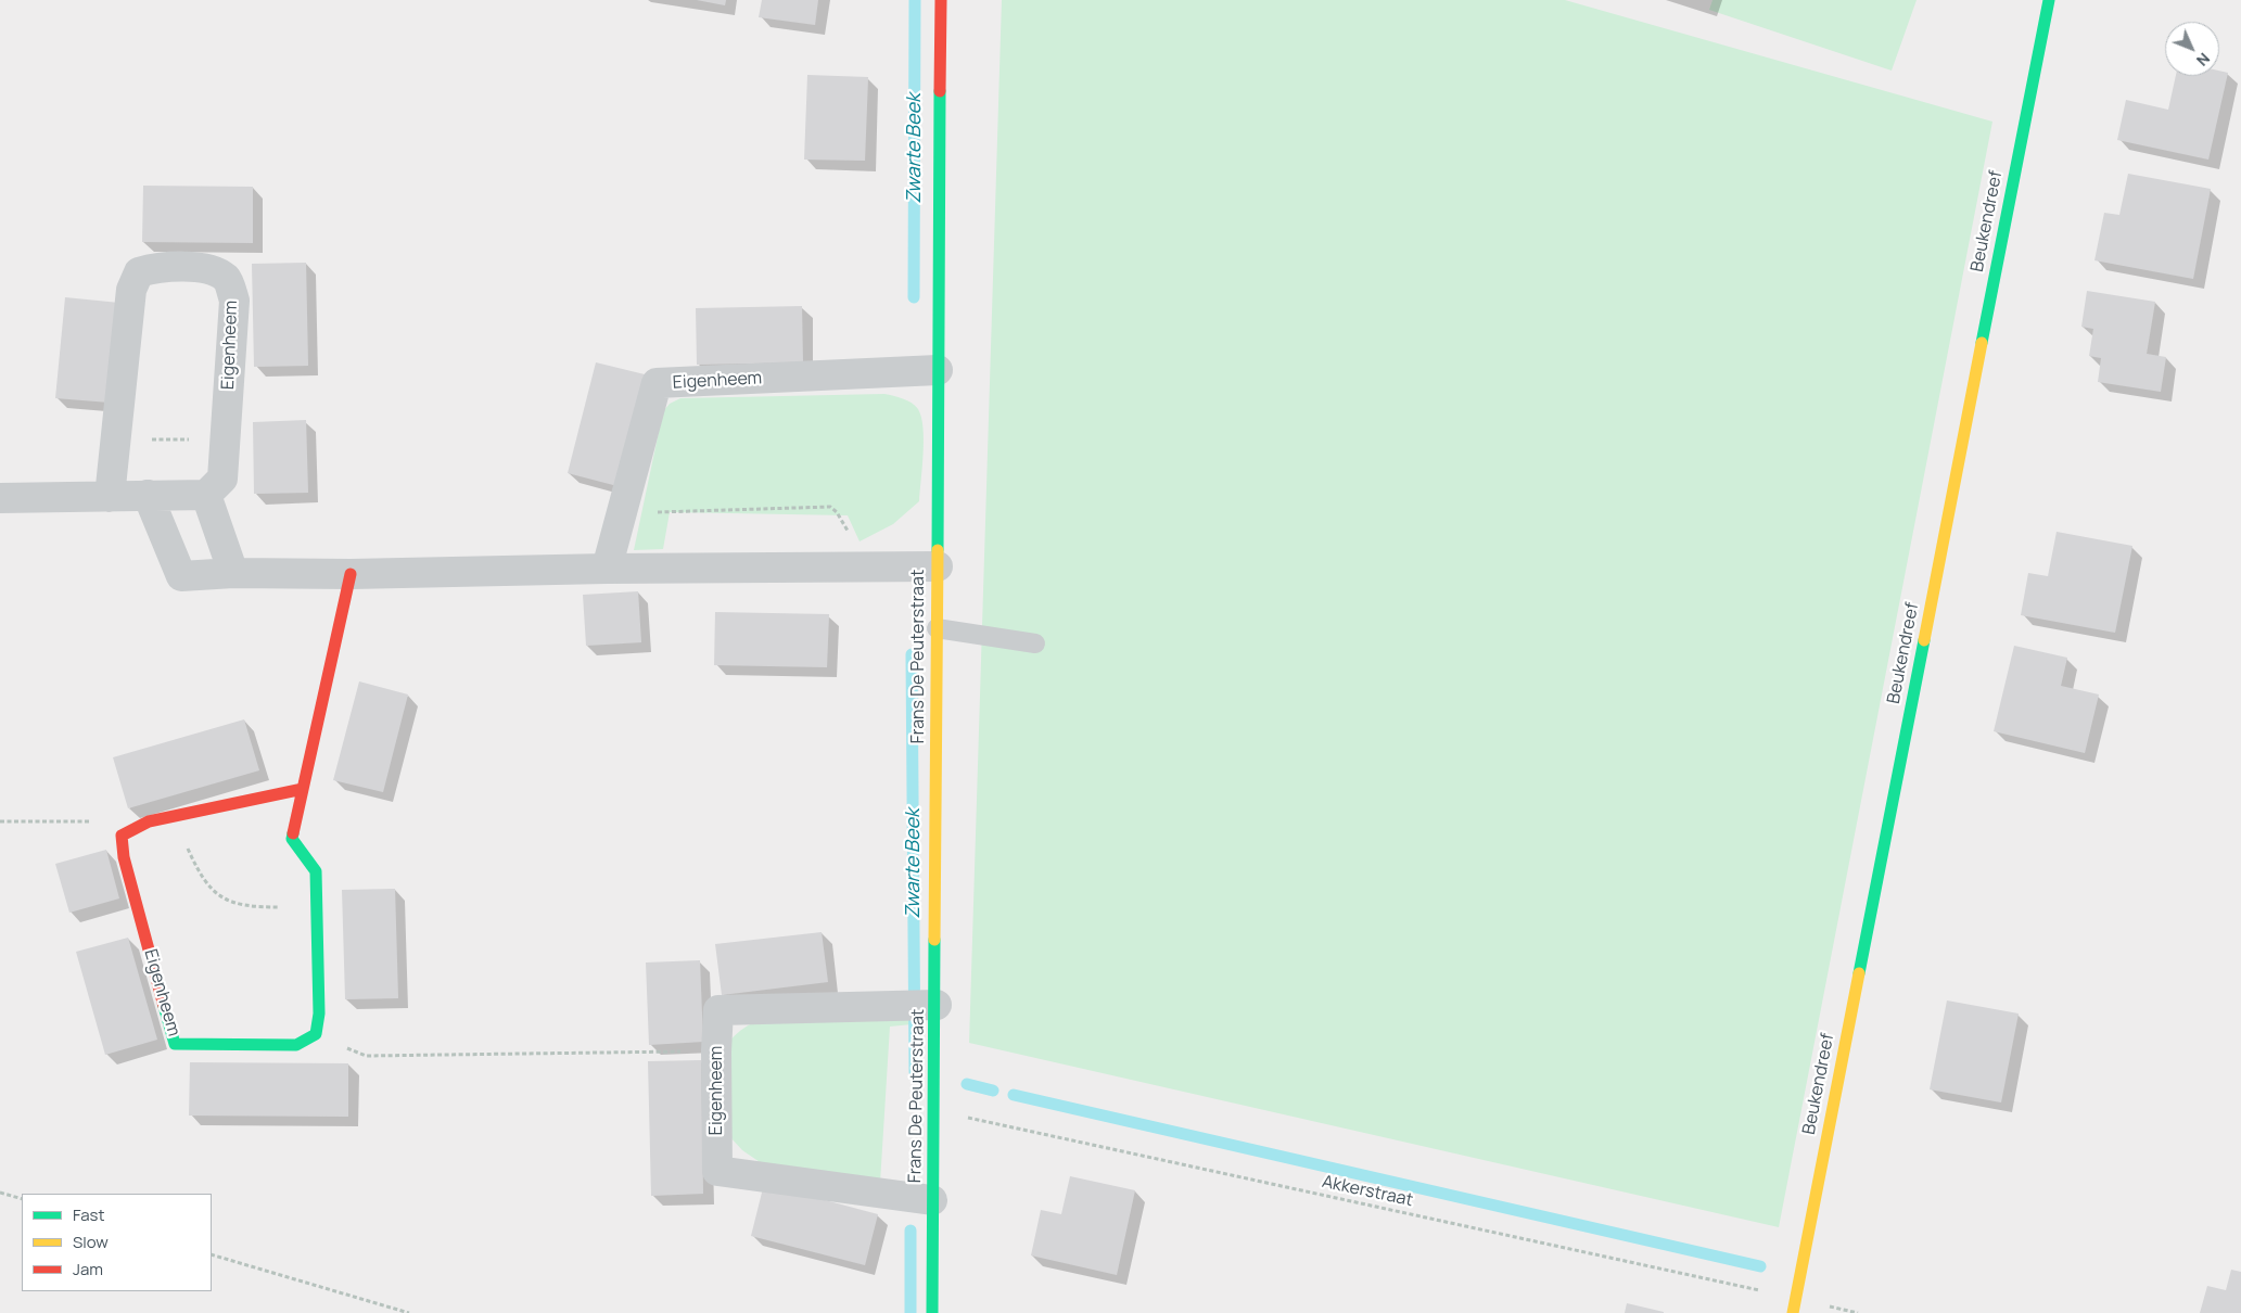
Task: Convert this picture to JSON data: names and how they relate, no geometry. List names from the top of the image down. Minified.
{"streets":{"street":["Beukendreef","Eigenheem","Frans De Peuterstraat"],"path":["Akkerstraat"]},"crossings":[["Beukendreef","Akkerstraat"],["Eigenheem","Frans De Peuterstraat"],["Frans De Peuterstraat","Akkerstraat"]],"water":["Zwarte Beek"],"legend":["Fast","Slow","Jam"],"north":"bottom right"}
